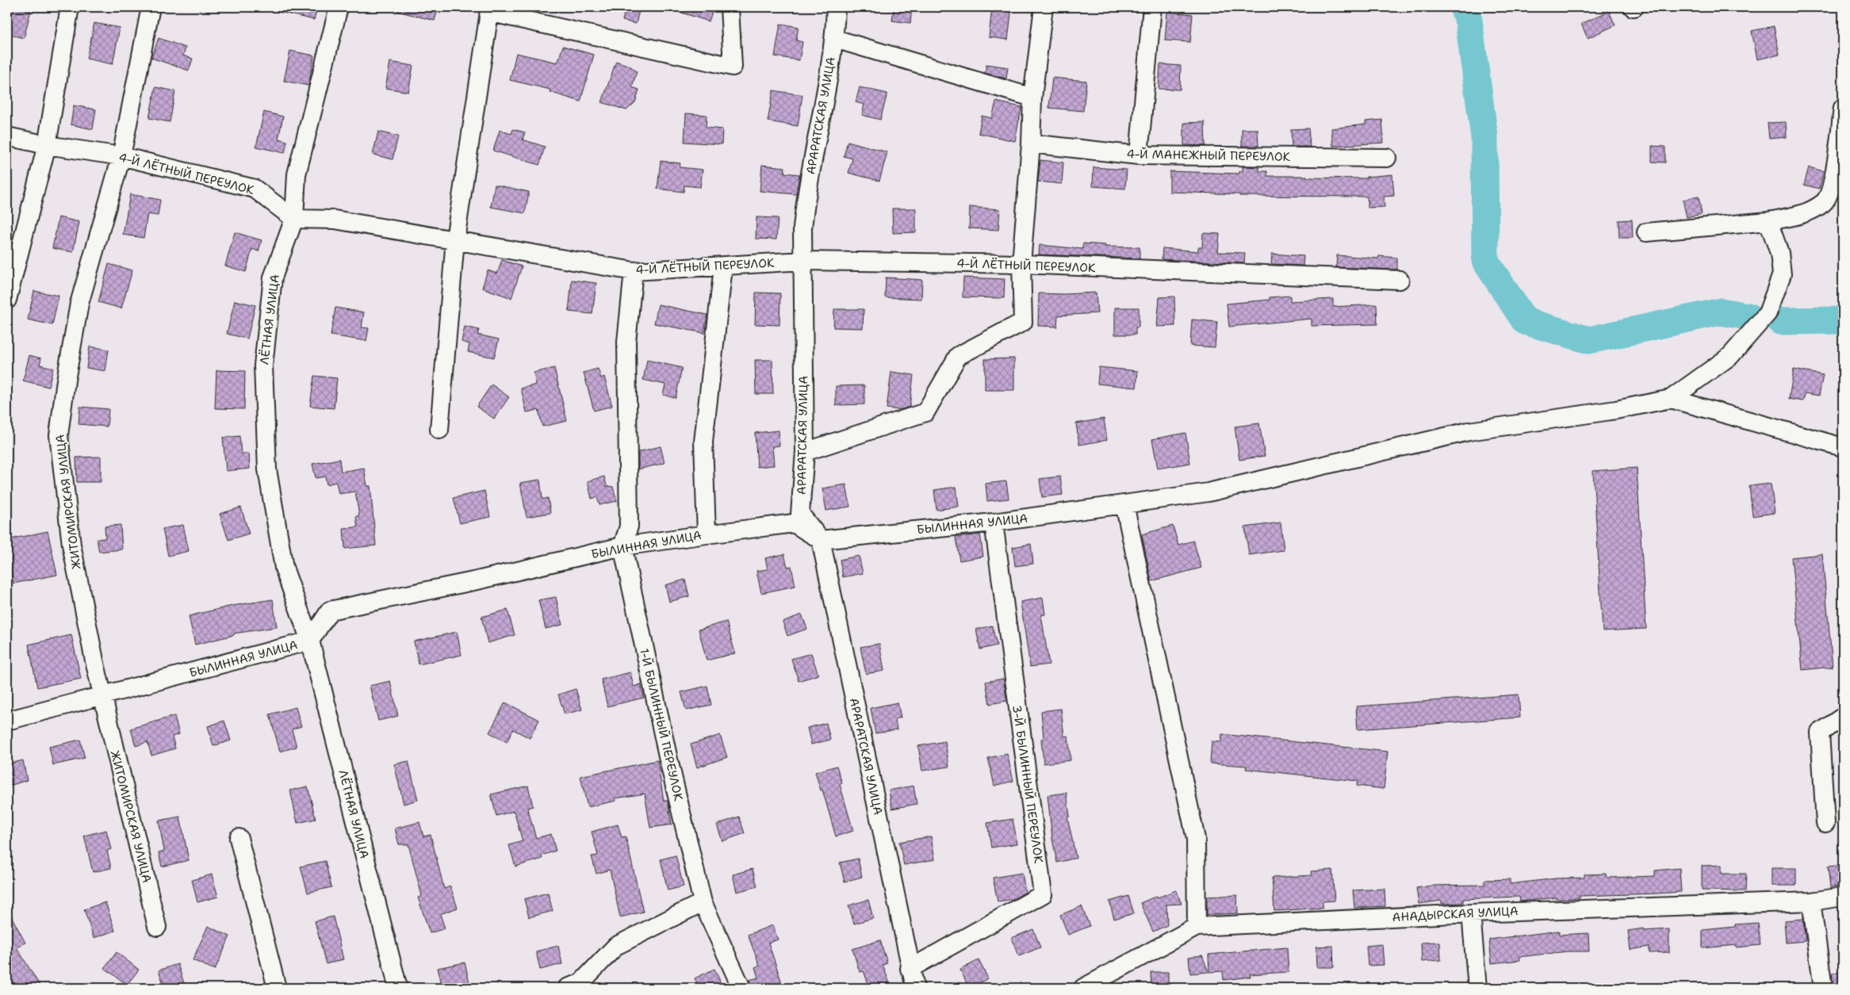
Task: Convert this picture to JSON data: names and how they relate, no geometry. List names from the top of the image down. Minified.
{"streets":{"street":["АРАРАТСКАЯ УЛИЦА","4-Й МАНЕЖНЫЙ ПЕРЕУЛОК","4-Й ЛЁТНЫЙ ПЕРЕУЛОК","ЛЁТНАЯ УЛИЦА","ЖИТОМИРСКАЯ УЛИЦА","БЫЛИННАЯ УЛИЦА","1-Й БЫЛИННЫЙ ПЕРЕУЛОК","3-Й БЫЛИННЫЙ ПЕРЕУЛОК","АНАДЫРСКАЯ УЛИЦА"]},"crossings":[["АРАРАТСКАЯ УЛИЦА","4-Й ЛЁТНЫЙ ПЕРЕУЛОК"],["АРАРАТСКАЯ УЛИЦА","БЫЛИННАЯ УЛИЦА"],["АРАРАТСКАЯ УЛИЦА","3-Й БЫЛИННЫЙ ПЕРЕУЛОК"],["4-Й ЛЁТНЫЙ ПЕРЕУЛОК","ЛЁТНАЯ УЛИЦА"],["4-Й ЛЁТНЫЙ ПЕРЕУЛОК","ЖИТОМИРСКАЯ УЛИЦА"],["ЛЁТНАЯ УЛИЦА","БЫЛИННАЯ УЛИЦА"],["ЖИТОМИРСКАЯ УЛИЦА","БЫЛИННАЯ УЛИЦА"],["БЫЛИННАЯ УЛИЦА","1-Й БЫЛИННЫЙ ПЕРЕУЛОК"],["БЫЛИННАЯ УЛИЦА","3-Й БЫЛИННЫЙ ПЕРЕУЛОК"]]}
